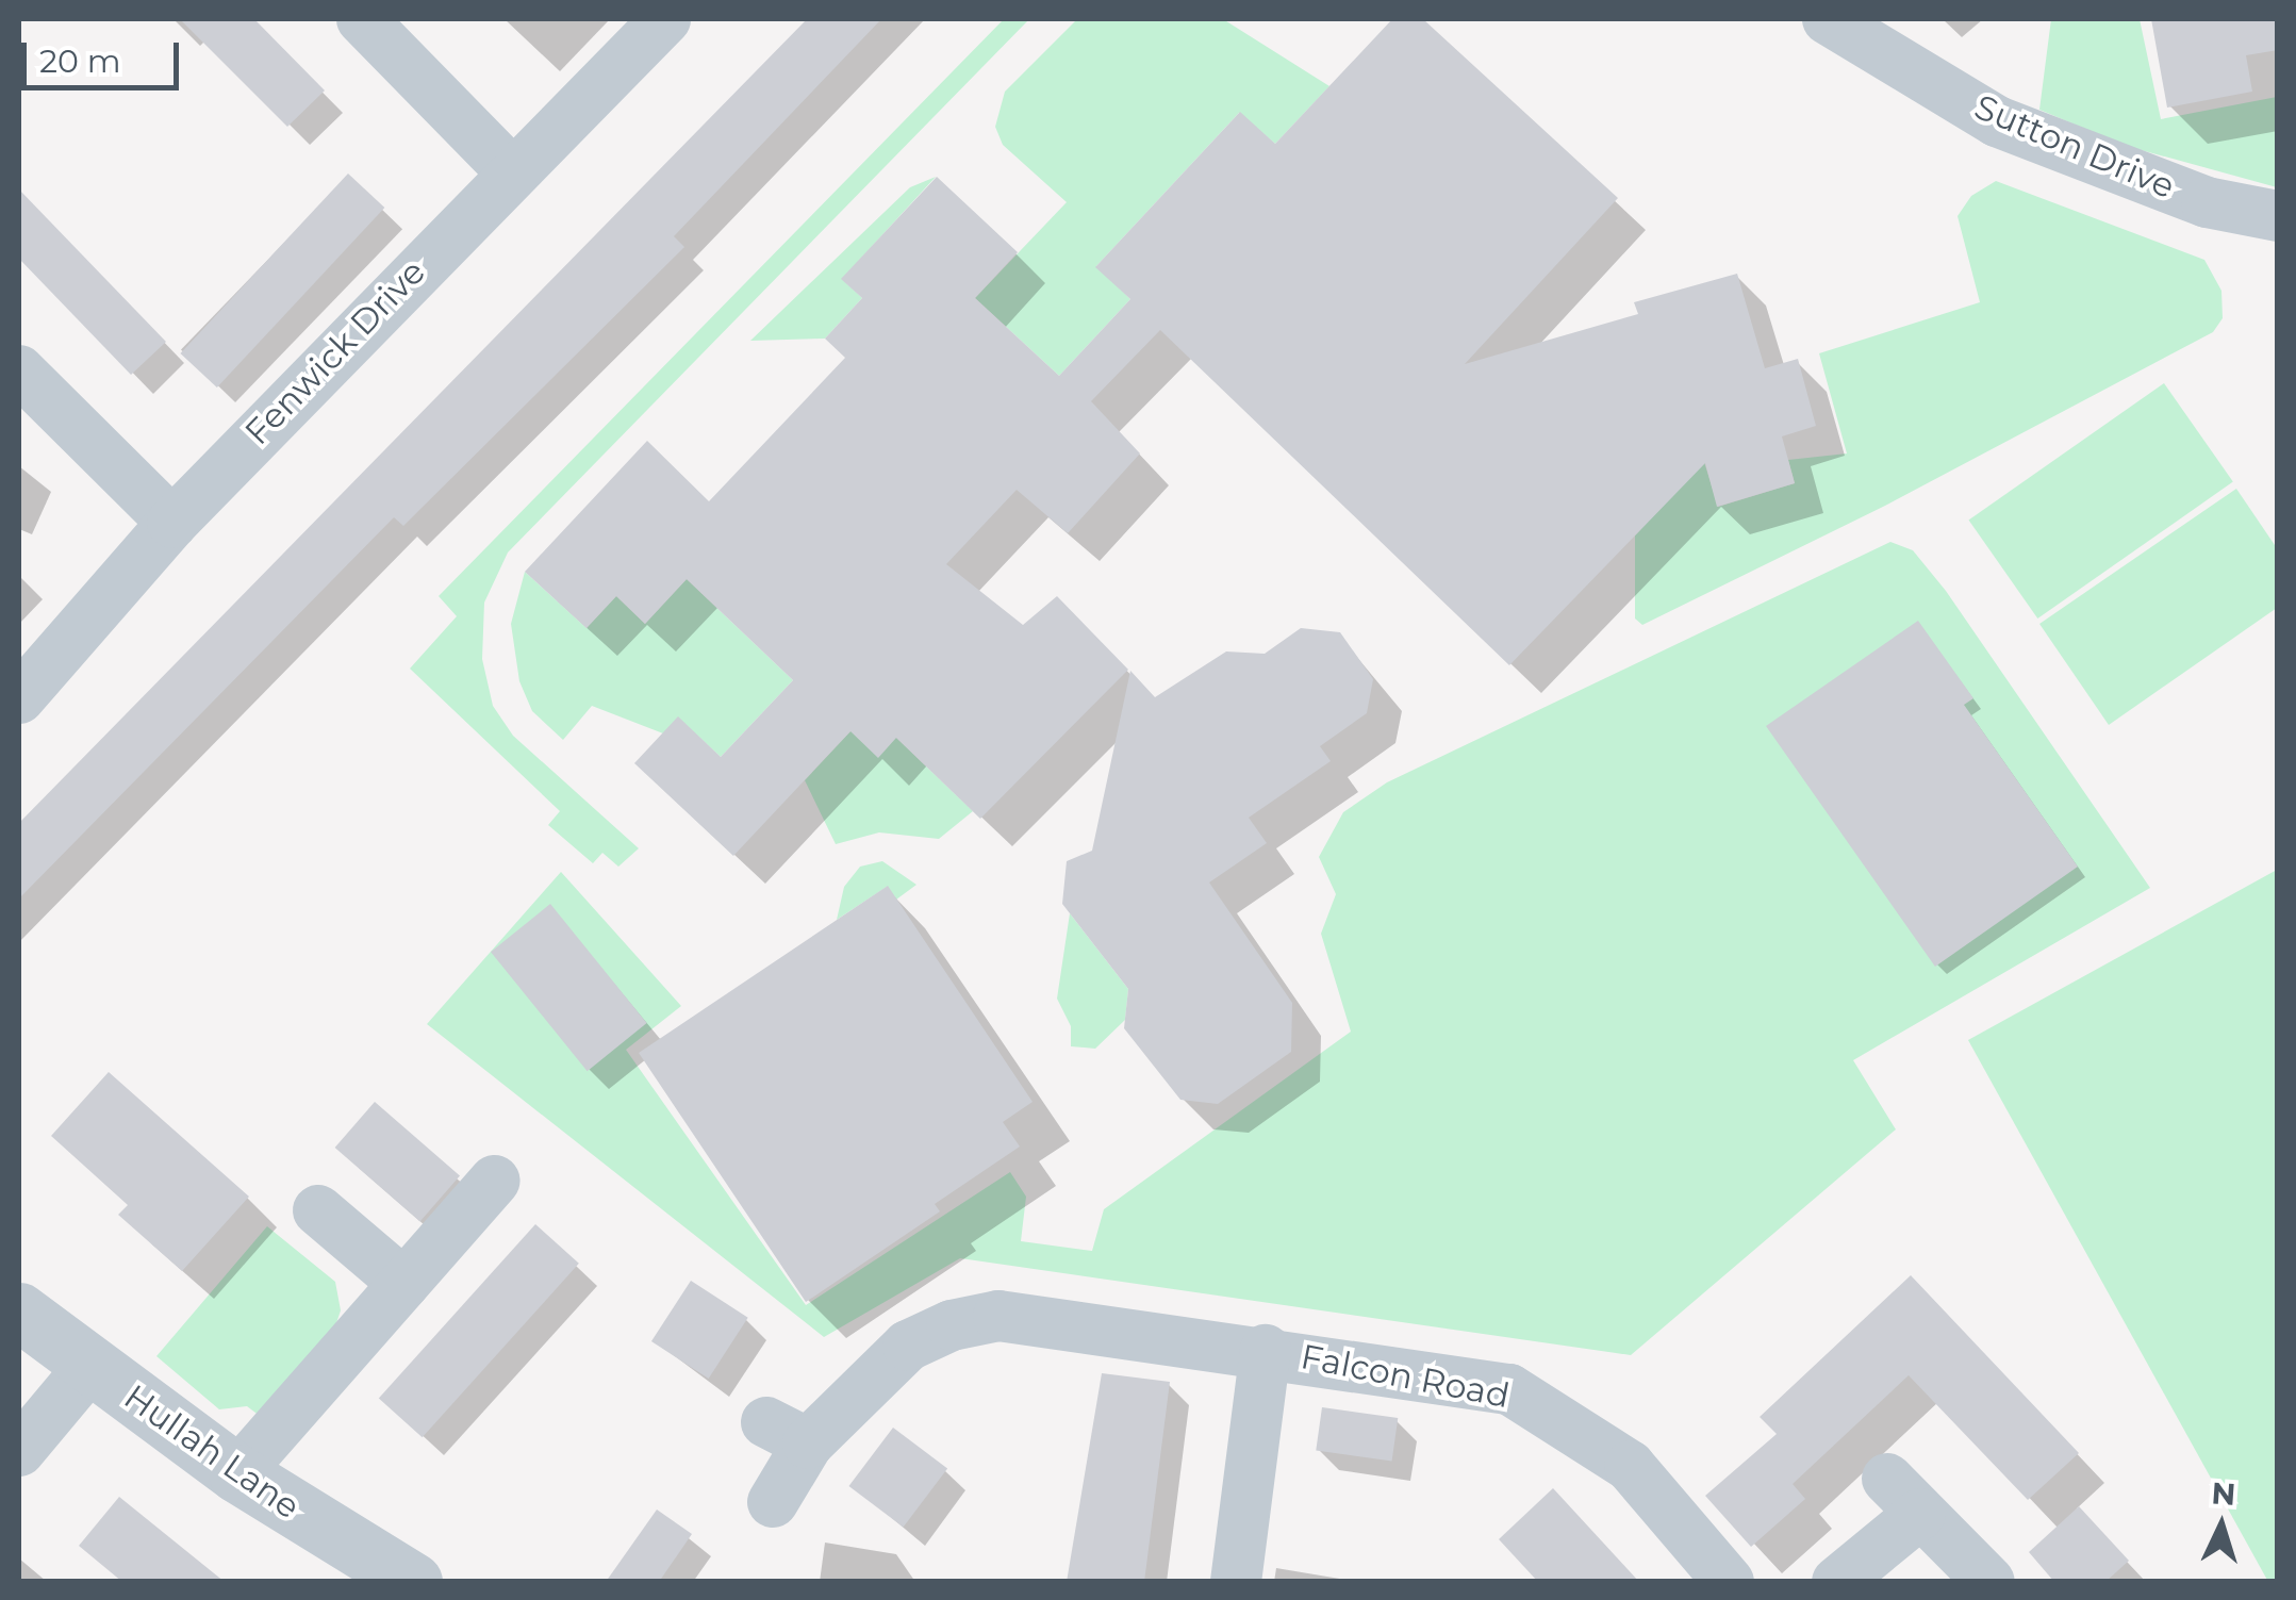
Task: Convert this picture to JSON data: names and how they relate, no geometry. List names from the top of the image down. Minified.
{"streets":{"street":["Sutton Drive","Fenwick Drive","Falcon Road","Hullah Lane"]},"scale_bar":"20 m","north":"top"}
